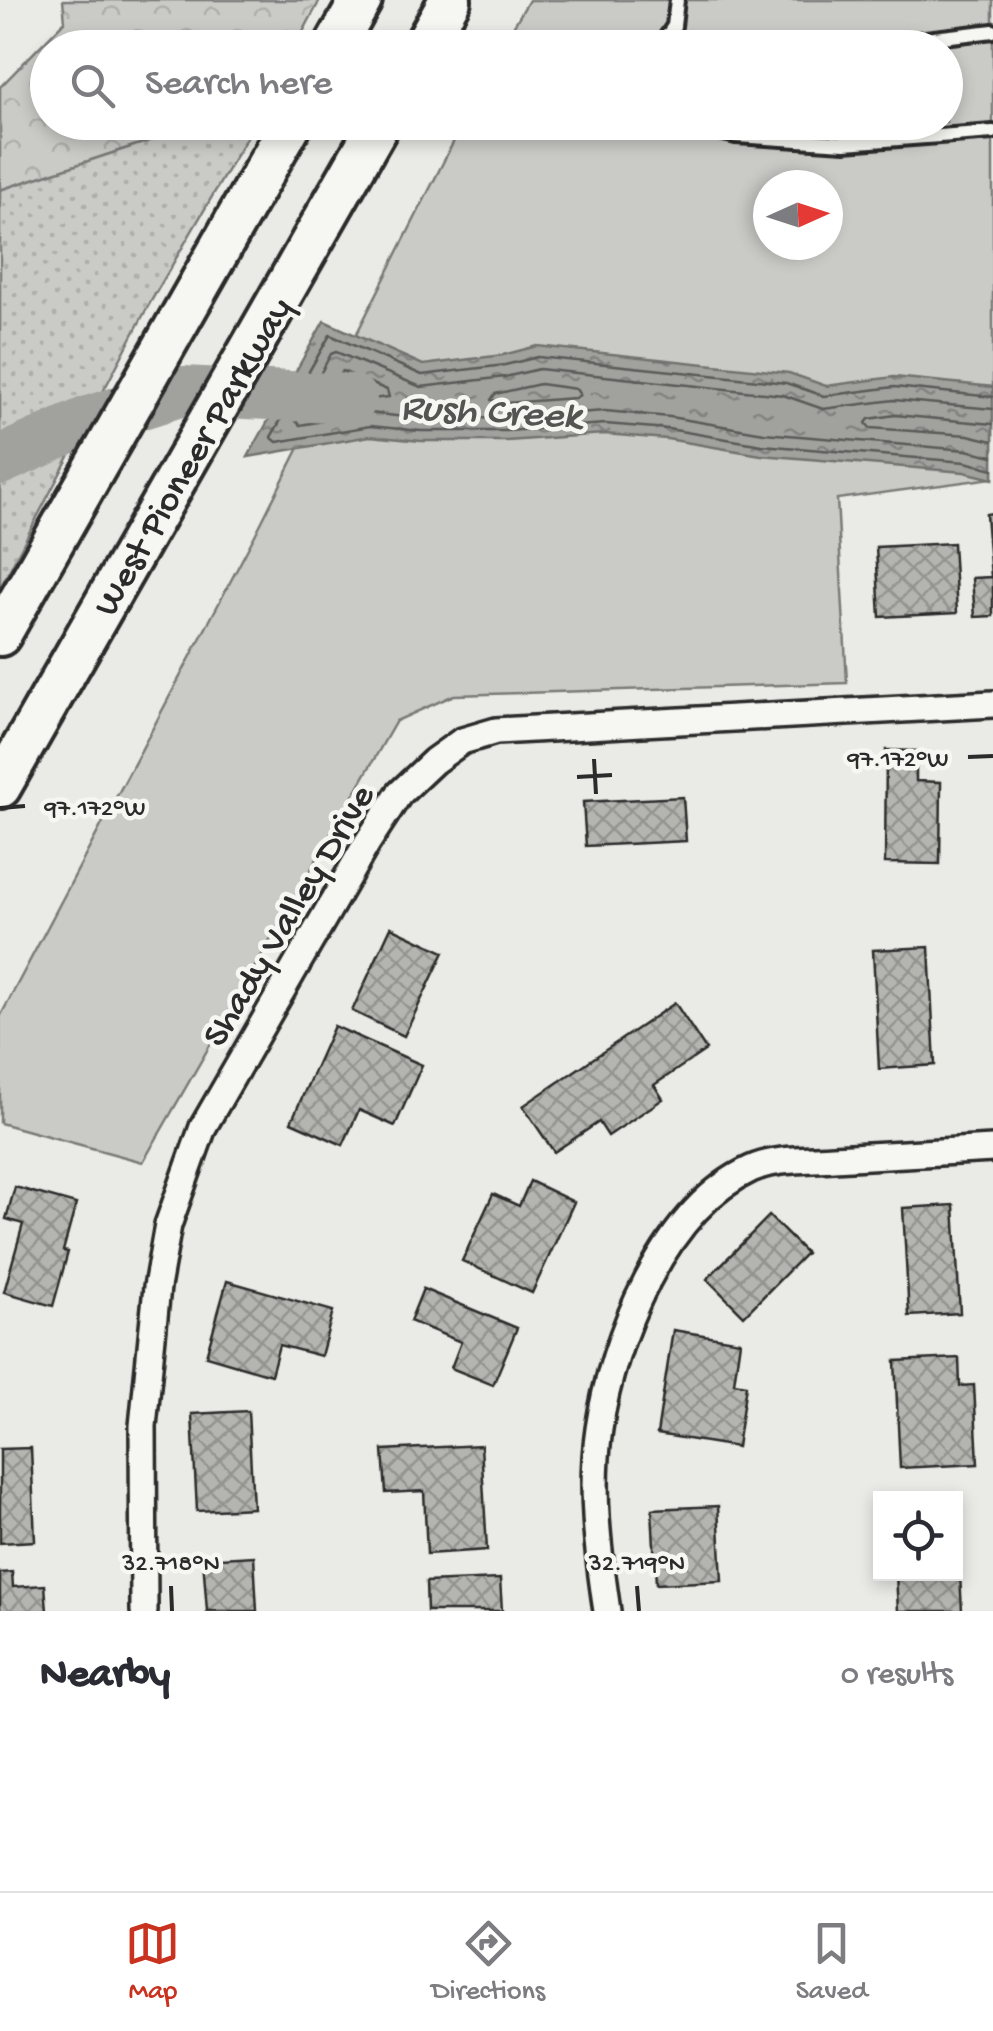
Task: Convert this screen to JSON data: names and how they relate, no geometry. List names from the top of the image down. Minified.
{"streets":{"main road":["West Pioneer Parkway"],"street":["Shady Valley Drive"]},"water":["Rush Creek"],"north":"right","page":{"search":"Search here","heading":["Nearby","0 results"],"nav":["Map","Directions","Saved"]},"coordinates":["97.172°W","32.718°N","32.719°N"]}
